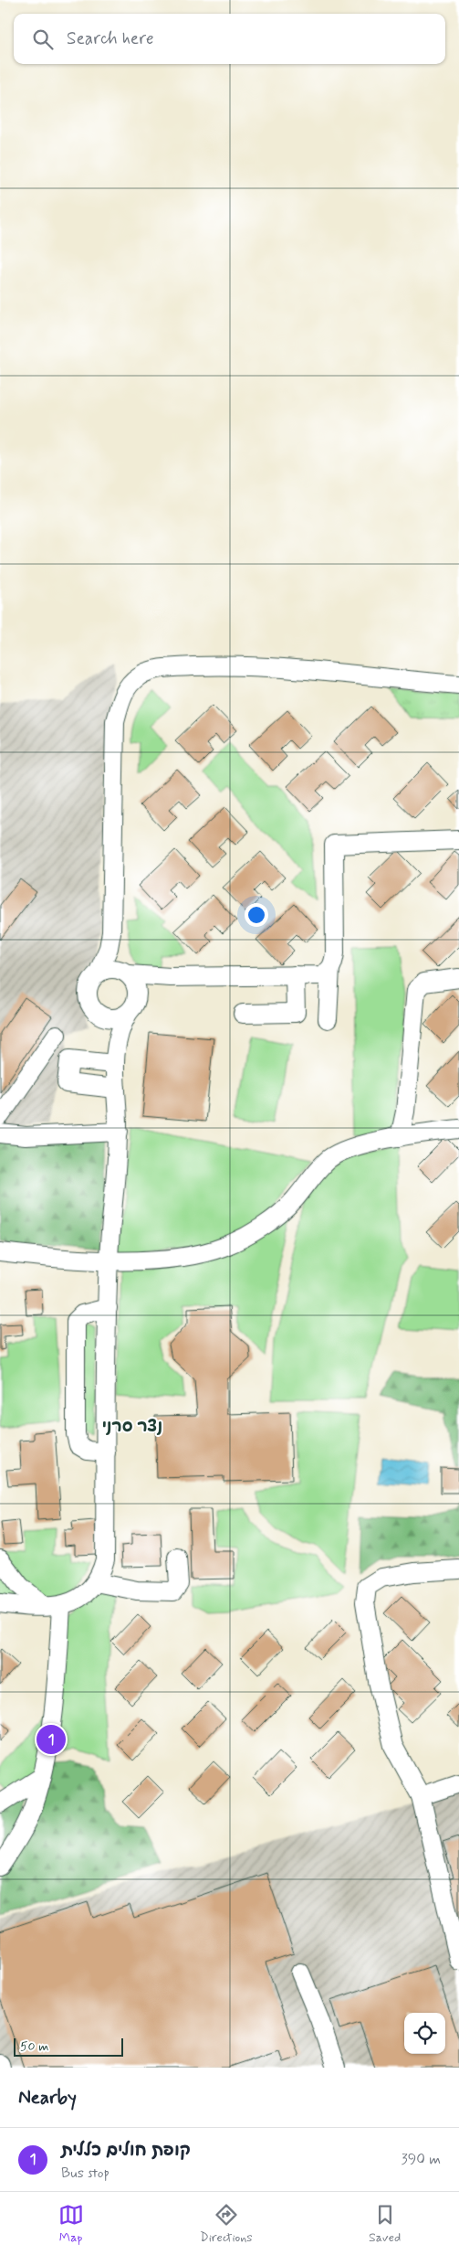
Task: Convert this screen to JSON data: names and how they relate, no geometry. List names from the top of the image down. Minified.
{"districts":["נצר סרני"],"scale_bar":"50 m","page":{"search":"Search here","pins":"1","scale":"50 m","heading":"Nearby","list":[{"mark":"1","name":"קופת חולים כללית","note":"Bus stop","value":"390 m"}],"nav":["Map","Directions","Saved"]}}
